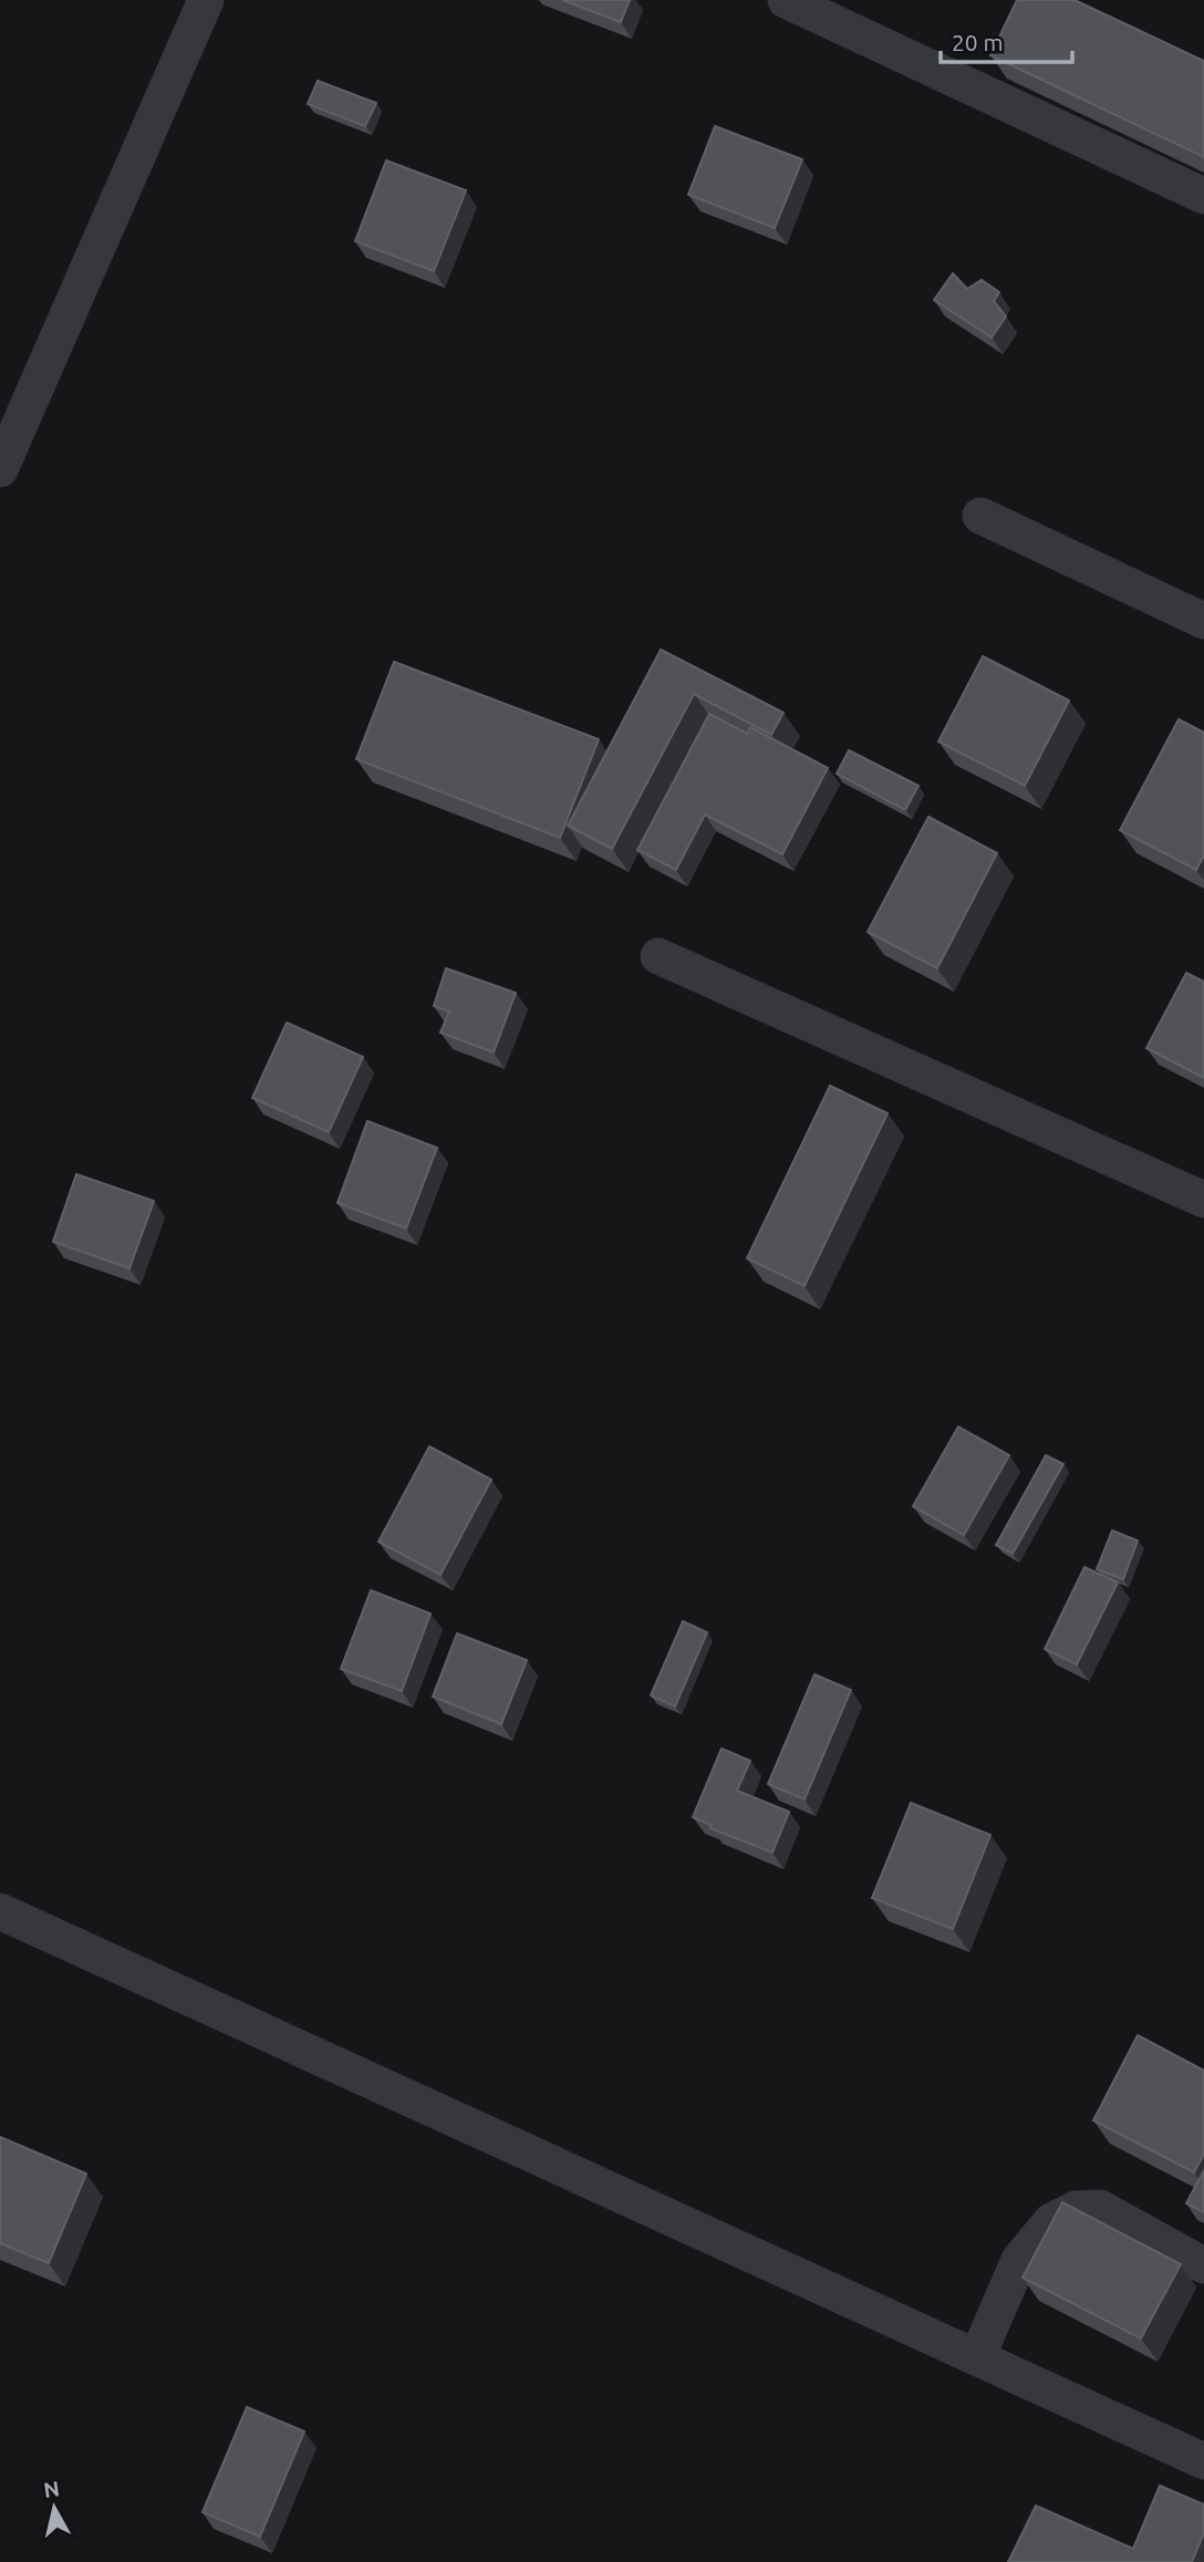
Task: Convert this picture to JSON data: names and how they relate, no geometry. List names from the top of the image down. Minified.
{"scale_bar":"20 m","north":"top"}
